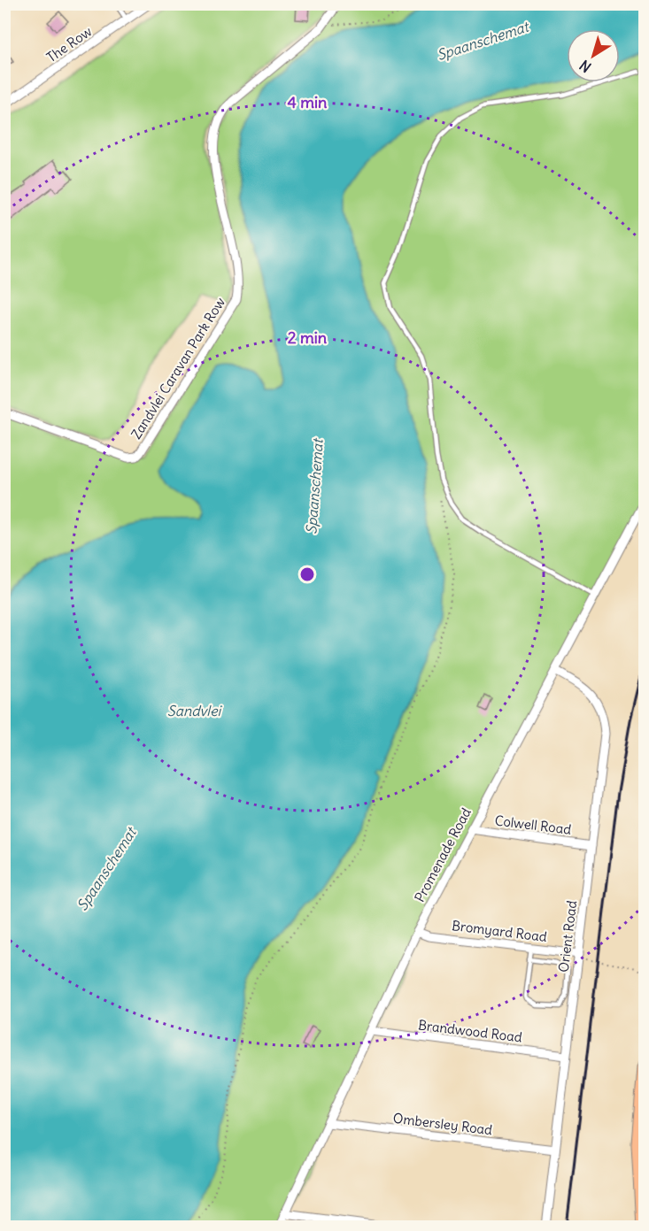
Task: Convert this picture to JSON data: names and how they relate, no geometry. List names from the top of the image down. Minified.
{"streets":{"street":["The Row","Zandvlei Caravan Park Row","Colwell Road","Promenade Road","Bromyard Road","Orient Road","Brandwood Road","Ombersley Road"]},"crossings":[["Colwell Road","Promenade Road"],["Colwell Road","Orient Road"],["Promenade Road","Bromyard Road"],["Promenade Road","Orient Road"],["Promenade Road","Brandwood Road"],["Promenade Road","Ombersley Road"],["Bromyard Road","Orient Road"],["Orient Road","Brandwood Road"],["Orient Road","Ombersley Road"]],"water":["Spaanschemat","Sandvlei"],"north":"bottom left","rings":["4 min","2 min"]}
